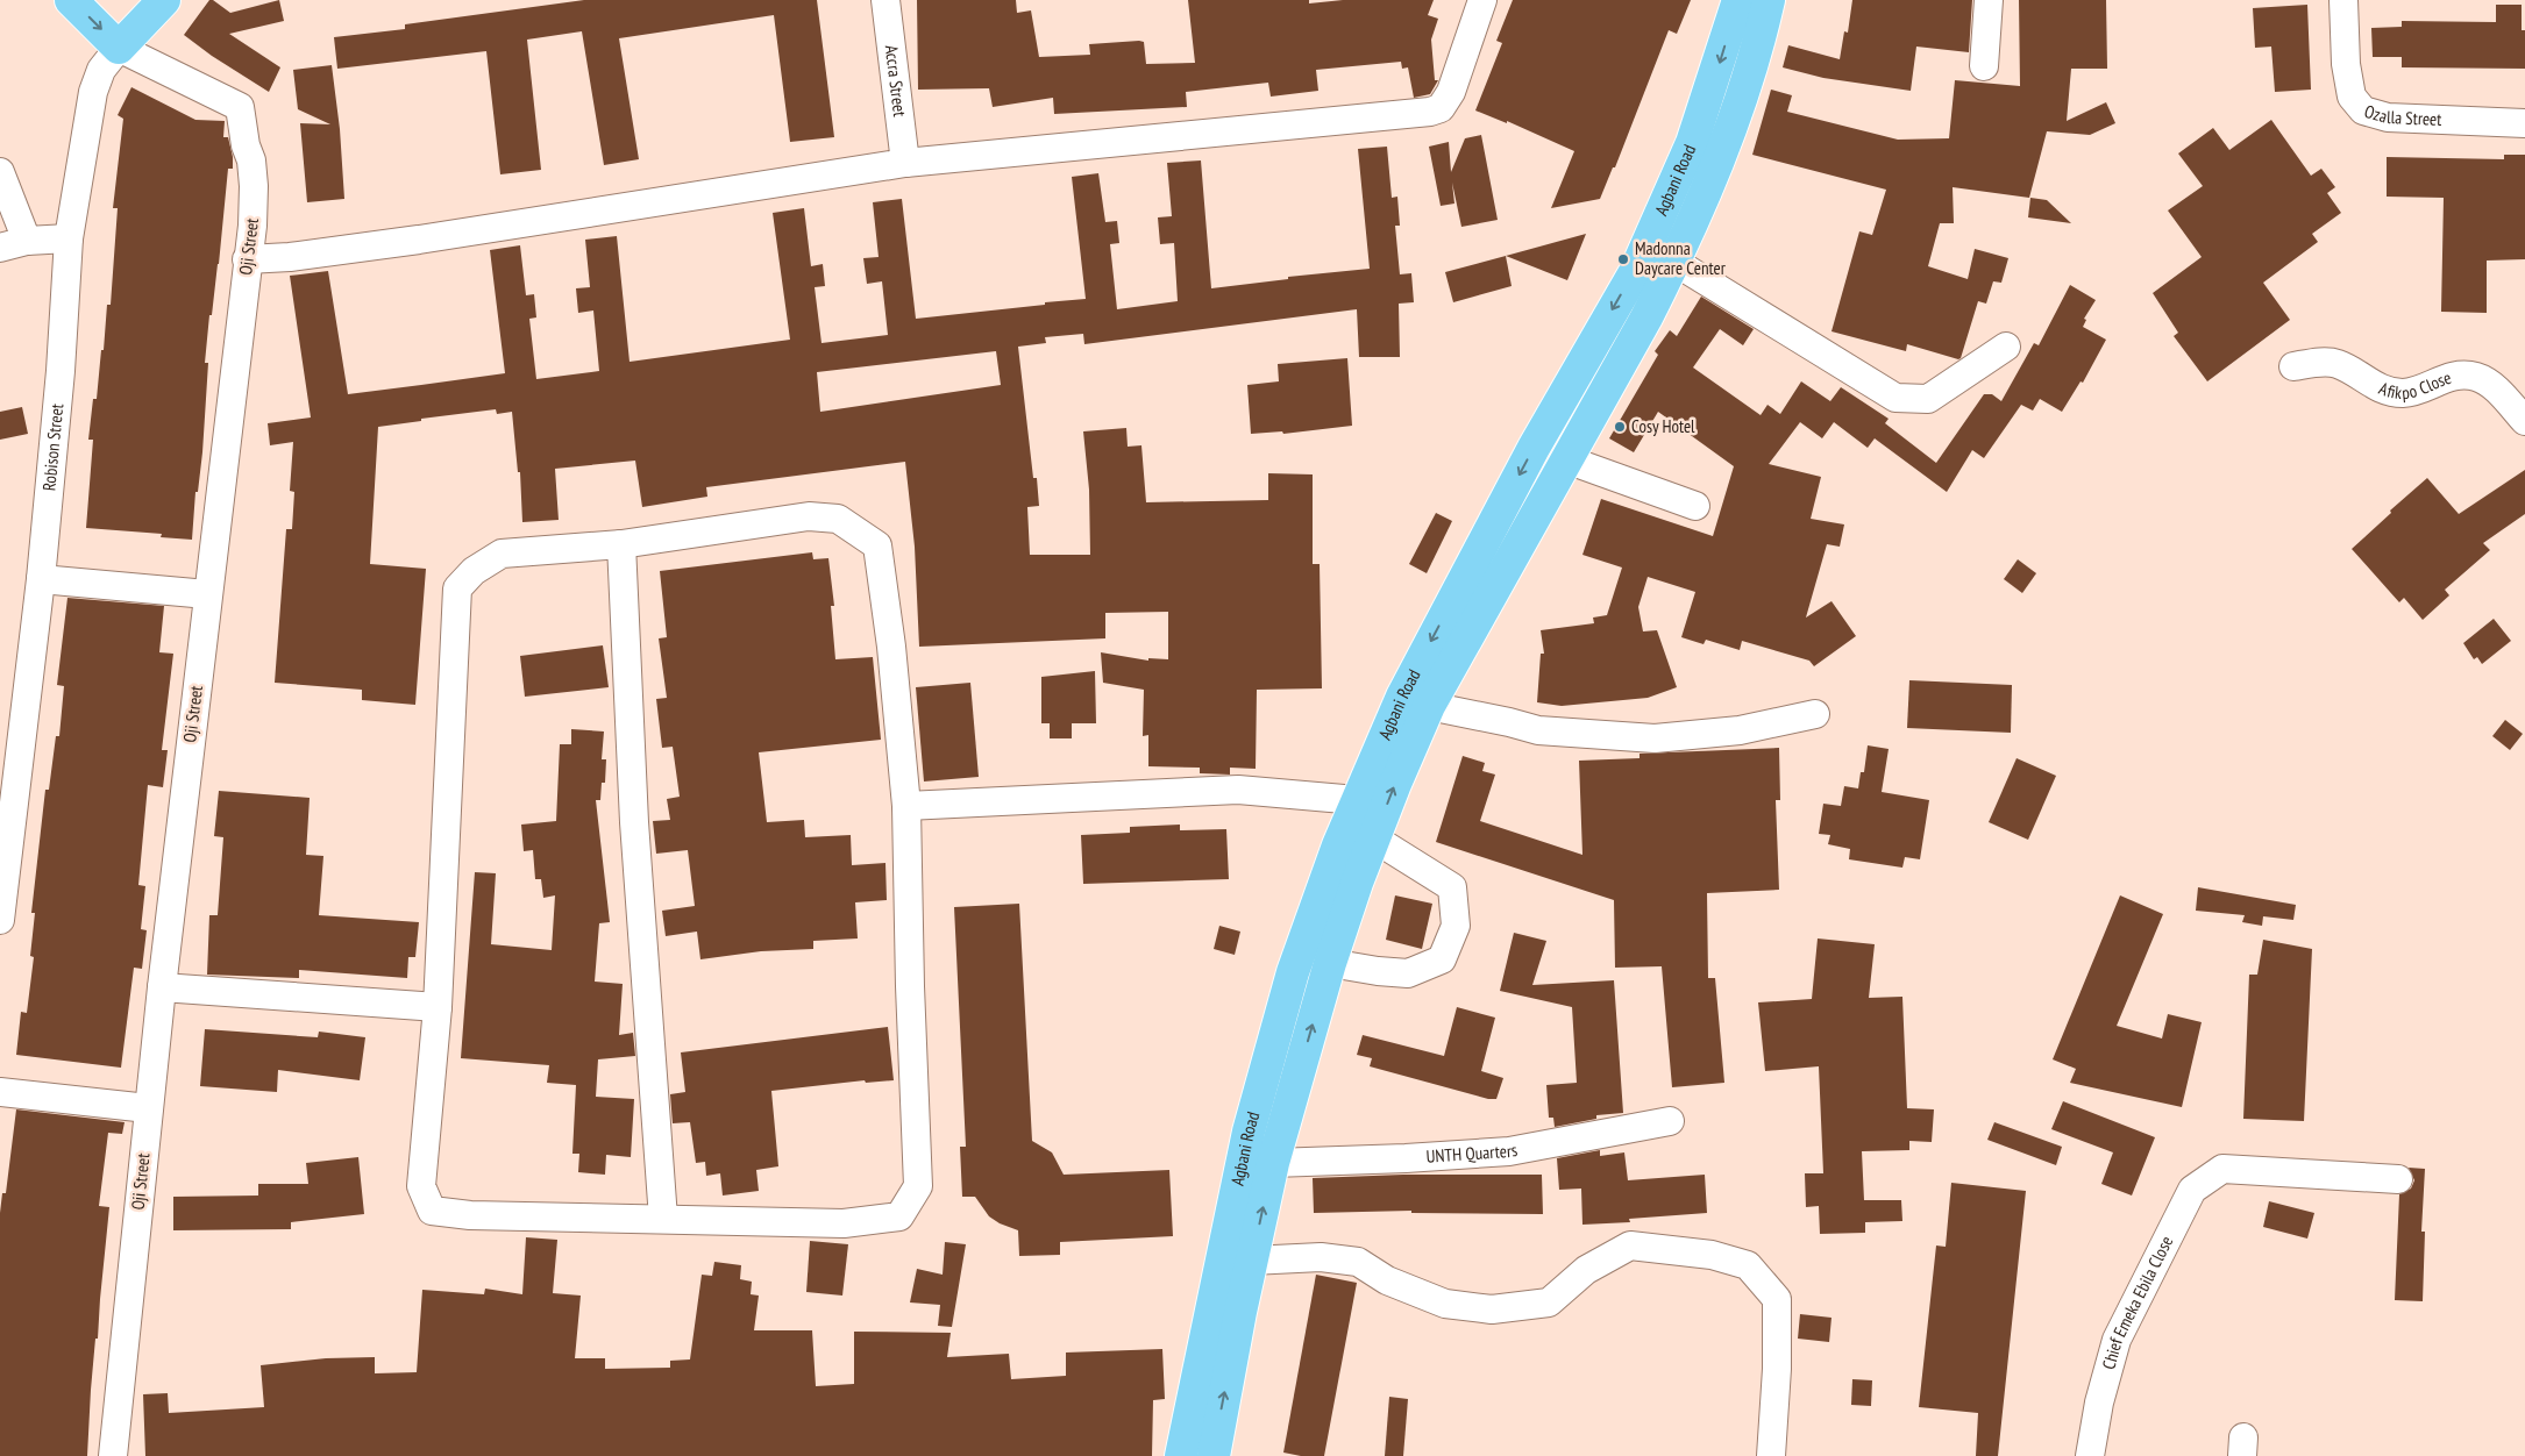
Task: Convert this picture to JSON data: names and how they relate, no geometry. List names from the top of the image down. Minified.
{"streets":{"main road":["Agbani Road"],"street":["Accra Street","Ozalla Street","Oji Street","Afikpo Close","Robison Street","UNTH Quarters","Chief Emeka Ebila Close"]},"crossings":[["Agbani Road","UNTH Quarters"],["Oji Street","Robison Street"]],"places":["Madonna Daycare Center","Cosy Hotel"]}
